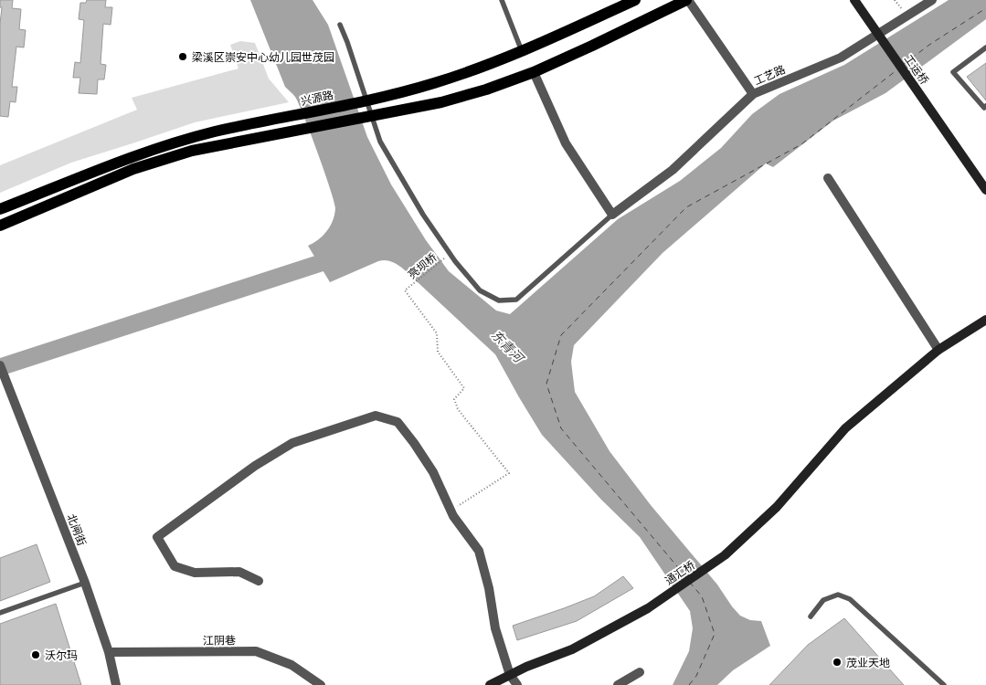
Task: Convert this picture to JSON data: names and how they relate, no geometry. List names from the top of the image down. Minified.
{"streets":{"main road":["兴源路"],"street":["工运桥","工艺路","北闸街","通汇桥","江阴巷"],"path":["亮坝桥"]},"crossings":[["北闸街","江阴巷"]],"water":["东青河"],"places":["梁溪区崇安中心幼儿园世茂园","沃尔玛","茂业天地"]}
